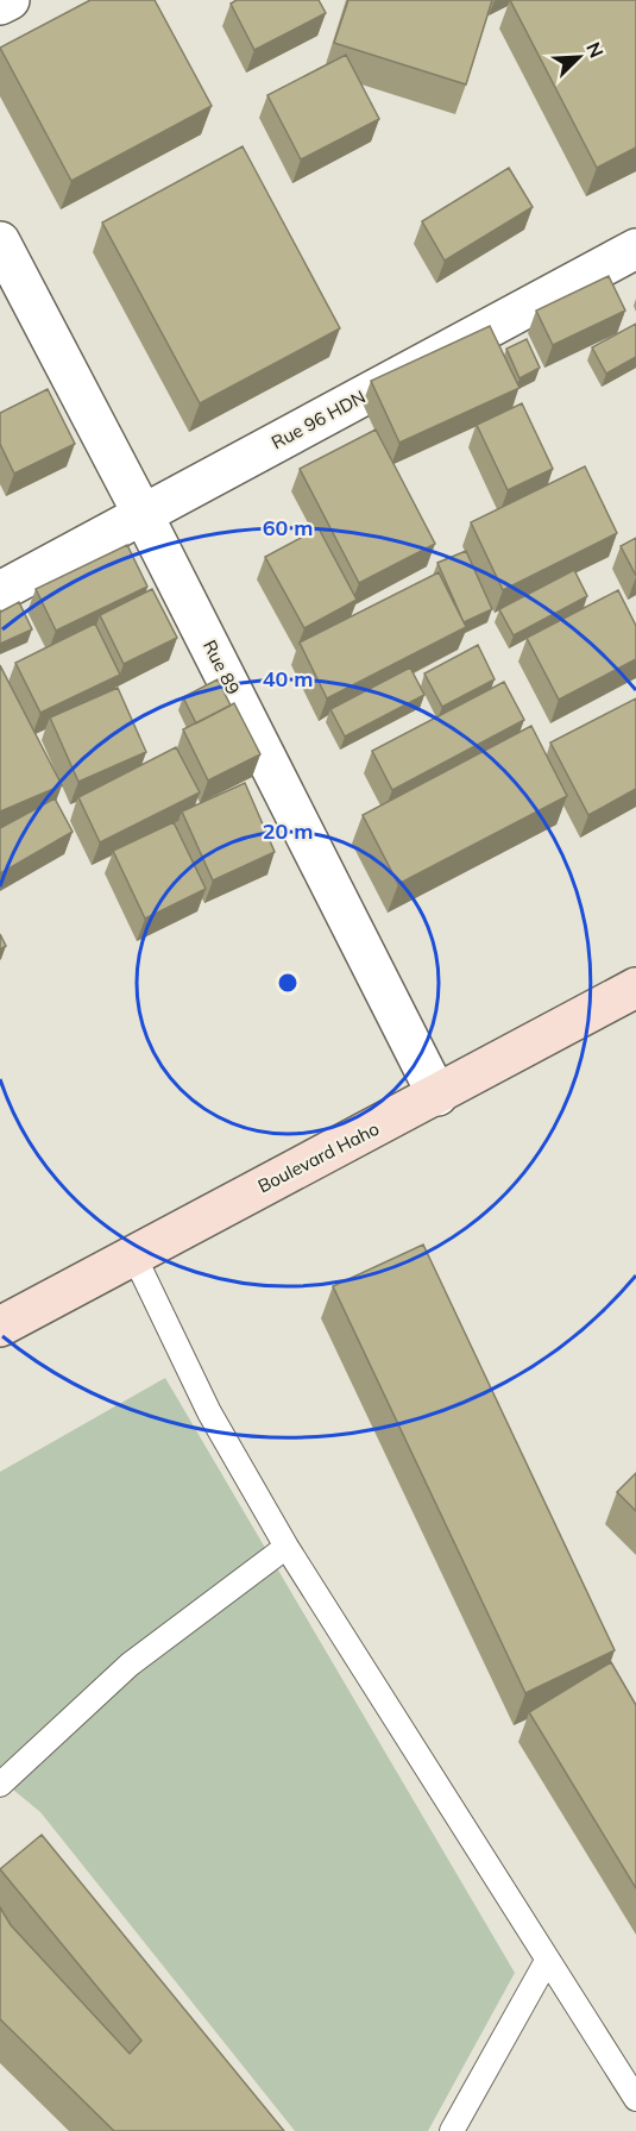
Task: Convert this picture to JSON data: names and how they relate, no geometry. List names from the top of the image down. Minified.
{"streets":{"main road":["Boulevard Haho"],"street":["Rue 96 HDN","Rue 89"]},"crossings":[["Rue 96 HDN","Rue 89"],["Rue 89","Boulevard Haho"]],"north":"top right","rings":["60 m","40 m","20 m"]}
